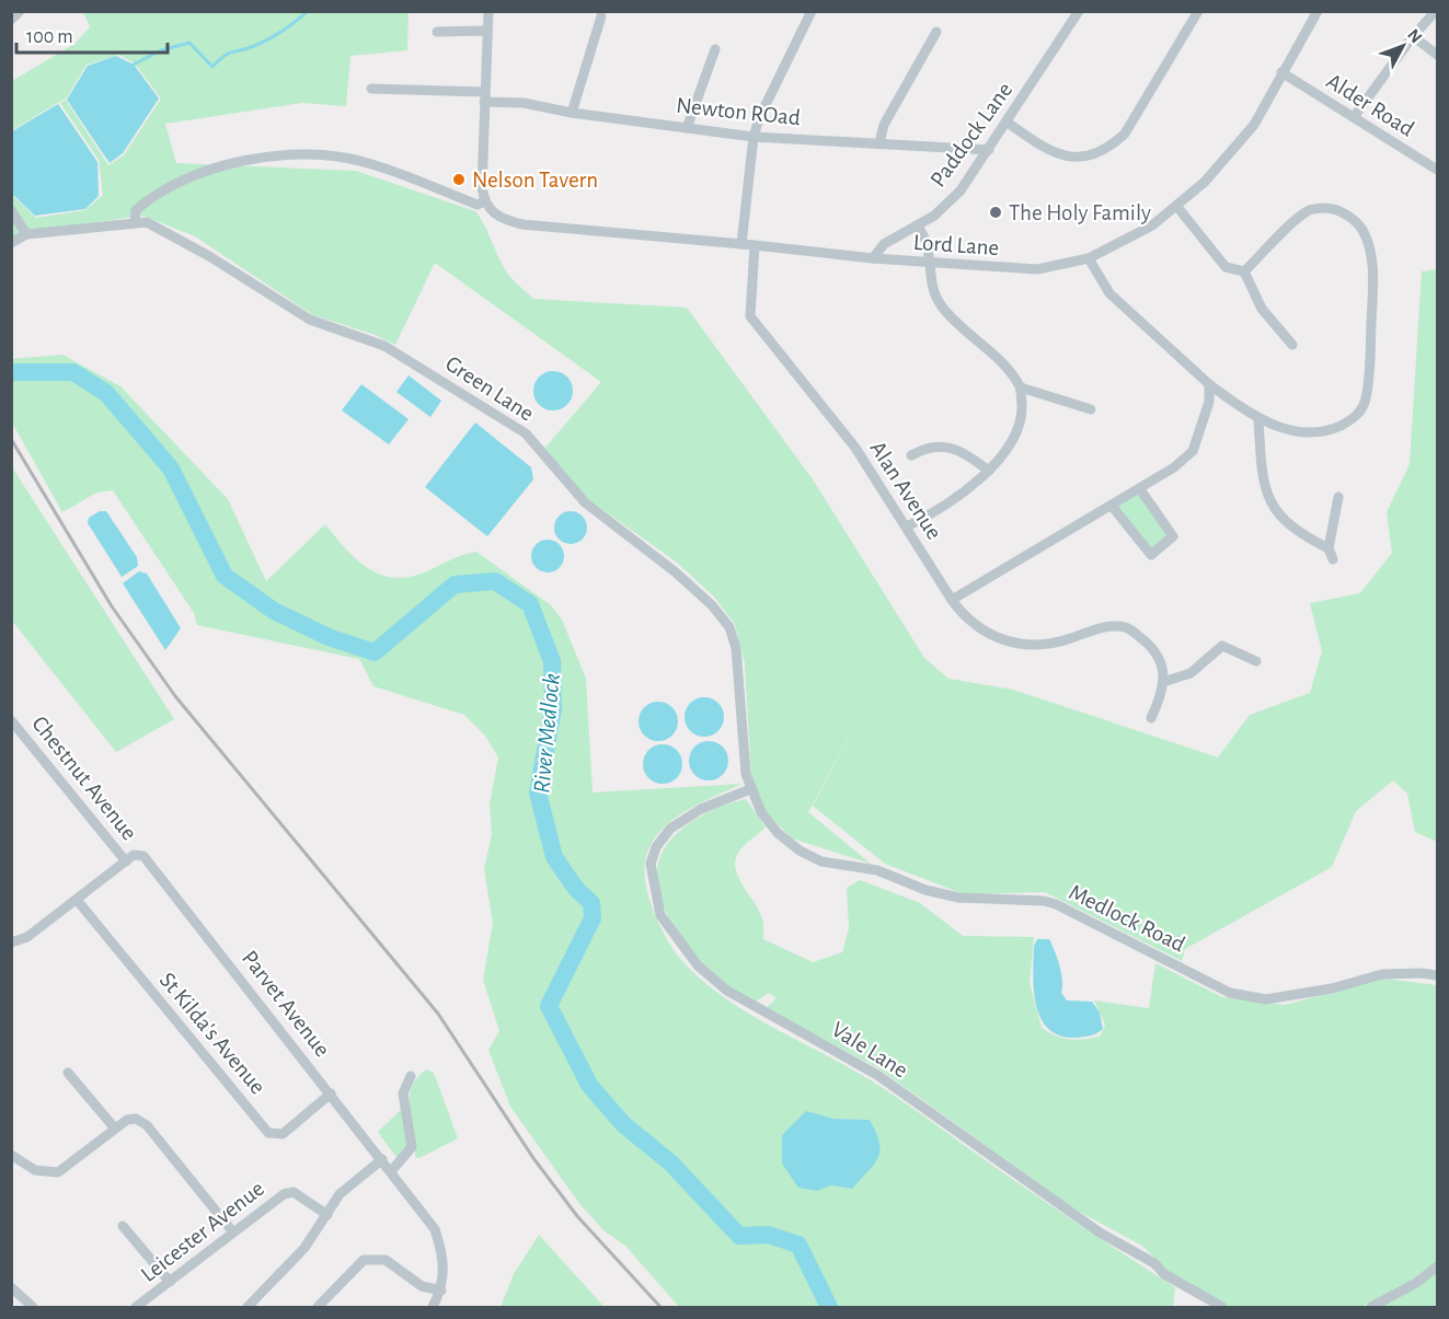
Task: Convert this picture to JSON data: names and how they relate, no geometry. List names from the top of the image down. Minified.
{"streets":{"street":["Alder Road","Newton ROad","Paddock Lane","Lord Lane","Green Lane","Alan Avenue","Chestnut Avenue","Medlock Road","Parvet Avenue","St Kilda's Avenue","Vale Lane","Leicester Avenue"]},"crossings":[["Alder Road","Lord Lane"],["Newton ROad","Paddock Lane"],["Paddock Lane","Lord Lane"],["Lord Lane","Alan Avenue"],["Green Lane","Medlock Road"],["Green Lane","Vale Lane"],["Chestnut Avenue","Parvet Avenue"],["Medlock Road","Vale Lane"],["Parvet Avenue","St Kilda's Avenue"]],"water":["River Medlock"],"places":["Nelson Tavern","The Holy Family"],"scale_bar":"100 m","north":"top right"}
